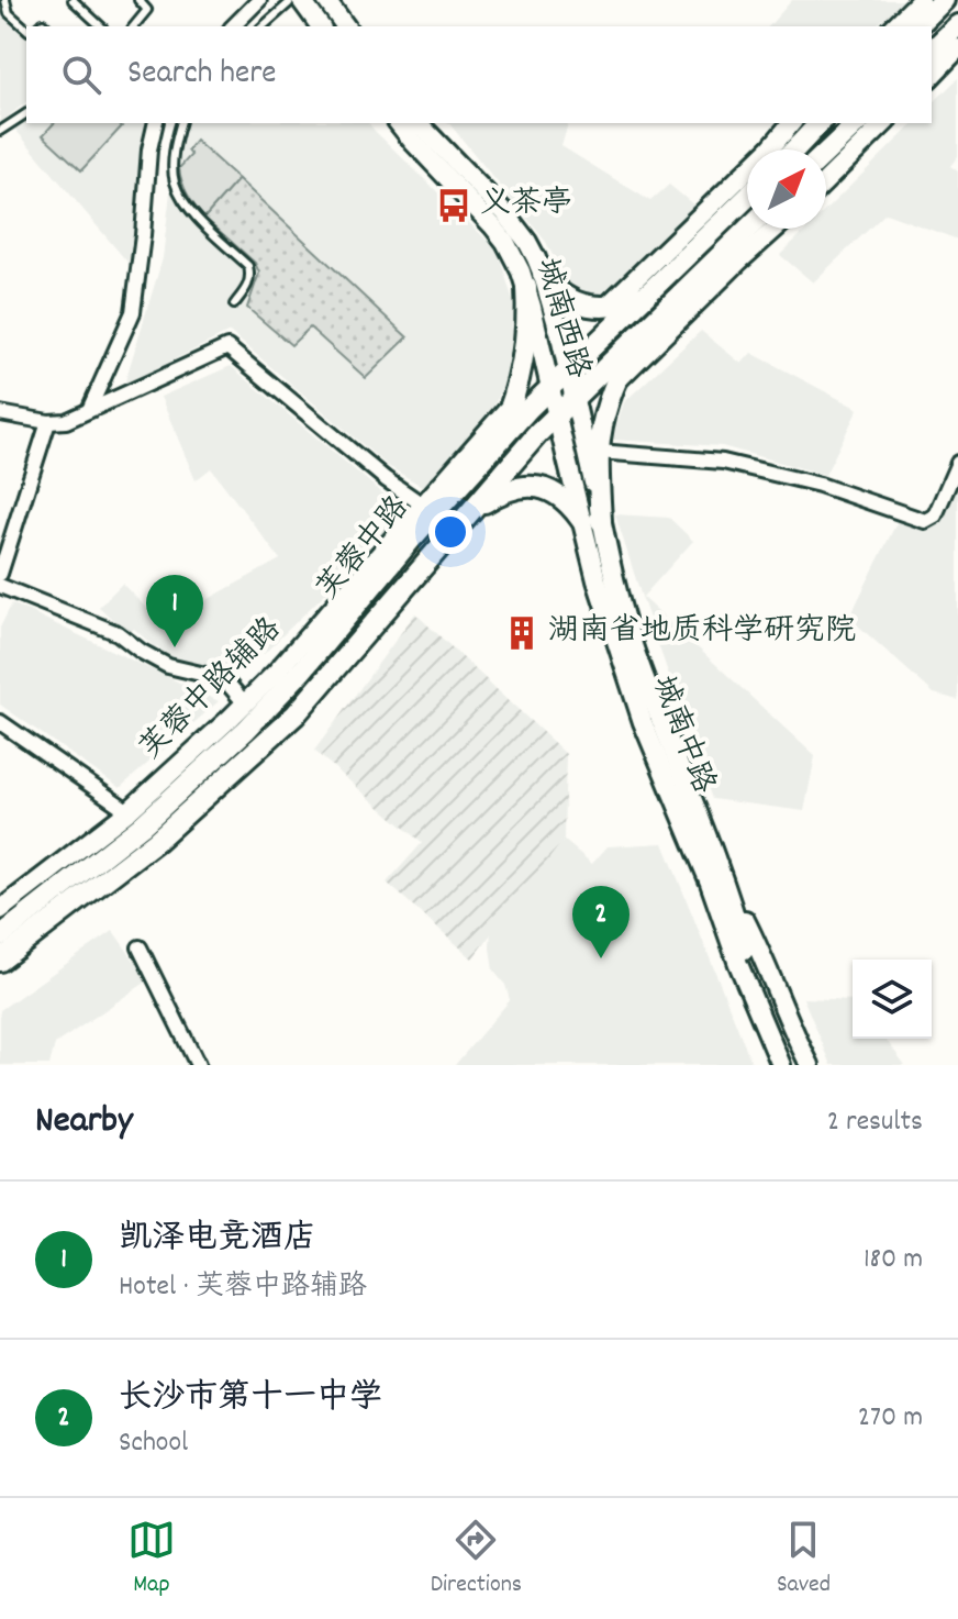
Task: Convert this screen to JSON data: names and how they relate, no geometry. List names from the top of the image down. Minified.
{"streets":{"main road":["城南西路","芙蓉中路","芙蓉中路辅路","城南中路"]},"crossings":[["城南西路","芙蓉中路"],["城南西路","城南中路"],["芙蓉中路","芙蓉中路辅路"],["芙蓉中路","城南中路"]],"places":{"bus stop":["义茶亭"],"building":["湖南省地质科学研究院"]},"north":"top right","page":{"search":"Search here","pins":["1","2"],"heading":["Nearby","2 results"],"list":[{"mark":"1","name":"凯泽电竞酒店","note":"Hotel · 芙蓉中路辅路","value":"180 m"},{"mark":"2","name":"长沙市第十一中学","note":"School","value":"270 m"}],"nav":["Map","Directions","Saved"]}}
